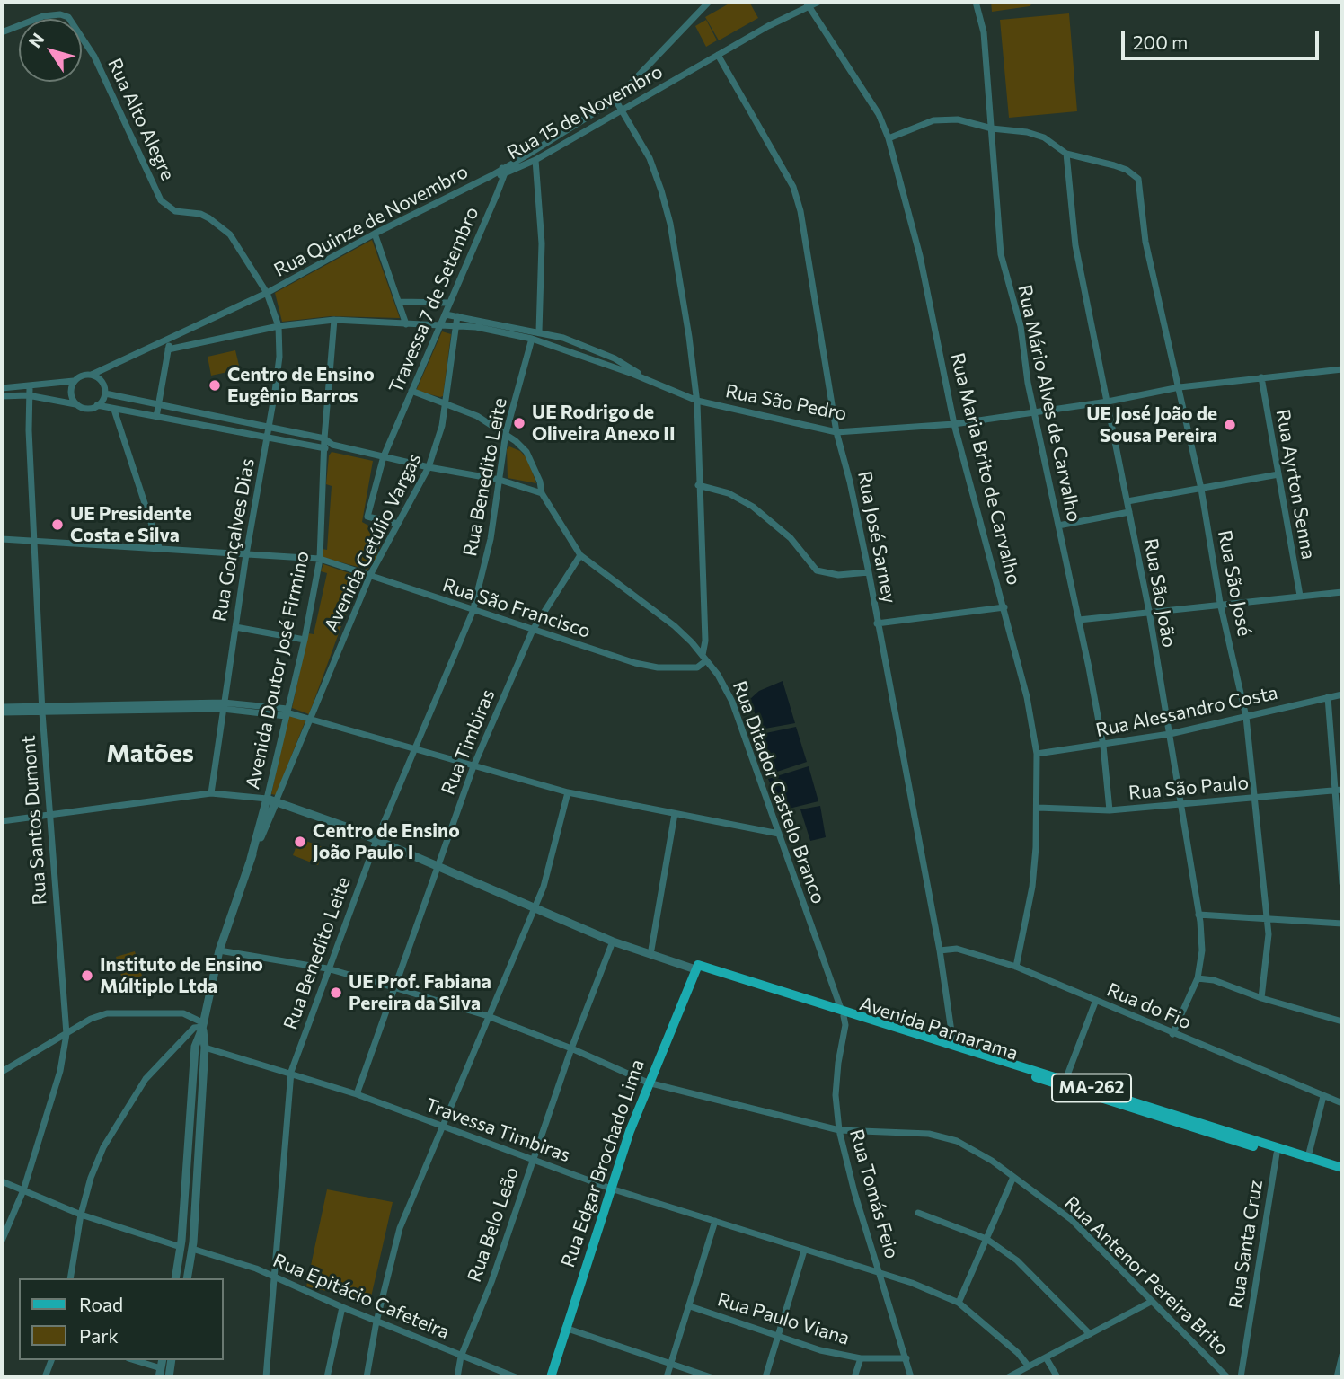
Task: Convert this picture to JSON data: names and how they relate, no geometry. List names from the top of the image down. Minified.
{"streets":{"main road":["Avenida Parnarama","MA-262","Rua Edgar Brochado Lima"],"street":["Rua 15 de Novembro","Rua Alto Alegre","Rua Quinze de Novembro","Travessa 7 de Setembro","Rua São Pedro","Rua Mário Alves de Carvalho","Rua Maria Brito de Carvalho","Rua Benedito Leite","Rua Ayrton Senna","Rua José Sarney","Rua Gonçalves Dias","Avenida Getúlio Vargas","Rua São José","Rua São João","Rua São Francisco","Avenida Doutor José Firmino","Rua Alessandro Costa","Rua Timbiras","Rua São Paulo","Rua Ditador Castelo Branco","Rua Santos Dumont","Rua do Fio","Travessa Timbiras","Rua Tomás Feio","Rua Belo Leão","Rua Santa Cruz","Rua Antenor Pereira Brito","Rua Epitácio Cafeteira","Rua Paulo Viana"]},"crossings":[["Rua 15 de Novembro","Rua Quinze de Novembro"],["Rua 15 de Novembro","Travessa 7 de Setembro"],["Rua 15 de Novembro","Rua Maria Brito de Carvalho"],["Rua 15 de Novembro","Rua José Sarney"],["Rua Alto Alegre","Rua Quinze de Novembro"],["Rua Alto Alegre","Rua Gonçalves Dias"],["Rua Quinze de Novembro","Rua Gonçalves Dias"],["Travessa 7 de Setembro","Rua São Pedro"],["Travessa 7 de Setembro","Avenida Getúlio Vargas"],["Travessa 7 de Setembro","Rua Ditador Castelo Branco"],["Rua São Pedro","Rua Mário Alves de Carvalho"],["Rua São Pedro","Rua Maria Brito de Carvalho"],["Rua São Pedro","Rua Benedito Leite"],["Rua São Pedro","Rua Ayrton Senna"],["Rua São Pedro","Rua José Sarney"],["Rua São Pedro","Rua Gonçalves Dias"],["Rua São Pedro","Avenida Getúlio Vargas"],["Rua São Pedro","Rua São José"],["Rua São Pedro","Rua São João"],["Rua São Pedro","Avenida Doutor José Firmino"],["Rua Mário Alves de Carvalho","Rua Alessandro Costa"],["Rua Mário Alves de Carvalho","Rua São Paulo"],["Rua Maria Brito de Carvalho","Rua Alessandro Costa"],["Rua Maria Brito de Carvalho","Rua São Paulo"],["Rua Maria Brito de Carvalho","Rua do Fio"],["Rua Benedito Leite","Rua São Francisco"],["Rua Benedito Leite","Rua Ditador Castelo Branco"],["Rua Benedito Leite","Avenida Parnarama"],["Rua Benedito Leite","Travessa Timbiras"],["Rua Benedito Leite","Rua Antenor Pereira Brito"],["Rua Benedito Leite","Rua Epitácio Cafeteira"],["Rua José Sarney","Rua do Fio"],["Rua José Sarney","Avenida Parnarama"],["Rua Gonçalves Dias","Rua São Francisco"],["Avenida Getúlio Vargas","Rua São Francisco"],["Avenida Getúlio Vargas","Avenida Doutor José Firmino"],["Avenida Getúlio Vargas","Rua Ditador Castelo Branco"],["Avenida Getúlio Vargas","Avenida Parnarama"],["Rua São José","Rua São João"],["Rua São José","Rua Alessandro Costa"],["Rua São José","Rua São Paulo"],["Rua São João","Rua Alessandro Costa"],["Rua São João","Rua São Paulo"],["Rua São João","Rua do Fio"],["Rua São Francisco","Avenida Doutor José Firmino"],["Rua São Francisco","Rua Timbiras"],["Rua São Francisco","Rua Ditador Castelo Branco"],["Rua São Francisco","Rua Santos Dumont"],["Avenida Doutor José Firmino","Avenida Parnarama"],["Avenida Doutor José Firmino","Travessa Timbiras"],["Avenida Doutor José Firmino","Rua Antenor Pereira Brito"],["Avenida Doutor José Firmino","Rua Epitácio Cafeteira"],["Rua Timbiras","Rua Ditador Castelo Branco"],["Rua Timbiras","Avenida Parnarama"],["Rua Timbiras","Travessa Timbiras"],["Rua Timbiras","Rua Antenor Pereira Brito"],["Rua Ditador Castelo Branco","Avenida Parnarama"],["Rua Ditador Castelo Branco","Rua Tomás Feio"],["Avenida Parnarama","Rua Edgar Brochado Lima"],["Avenida Parnarama","Rua Tomás Feio"],["Avenida Parnarama","Rua Belo Leão"],["Avenida Parnarama","Rua Santa Cruz"],["Travessa Timbiras","Rua Edgar Brochado Lima"],["Travessa Timbiras","Rua Tomás Feio"],["Travessa Timbiras","Rua Belo Leão"],["Rua Edgar Brochado Lima","Rua Antenor Pereira Brito"],["Rua Tomás Feio","Rua Antenor Pereira Brito"],["Rua Tomás Feio","Rua Paulo Viana"],["Rua Belo Leão","Rua Antenor Pereira Brito"],["Rua Belo Leão","Rua Epitácio Cafeteira"]],"districts":["Matões"],"places":["Centro de Ensino Eugênio Barros","UE Rodrigo de Oliveira Anexo II","UE José João de Sousa Pereira","UE Presidente Costa e Silva","Centro de Ensino João Paulo I","Instituto de Ensino Múltiplo Ltda","UE Prof. Fabiana Pereira da Silva"],"legend":["Road","Park"],"scale_bar":"200 m","north":"top left"}
